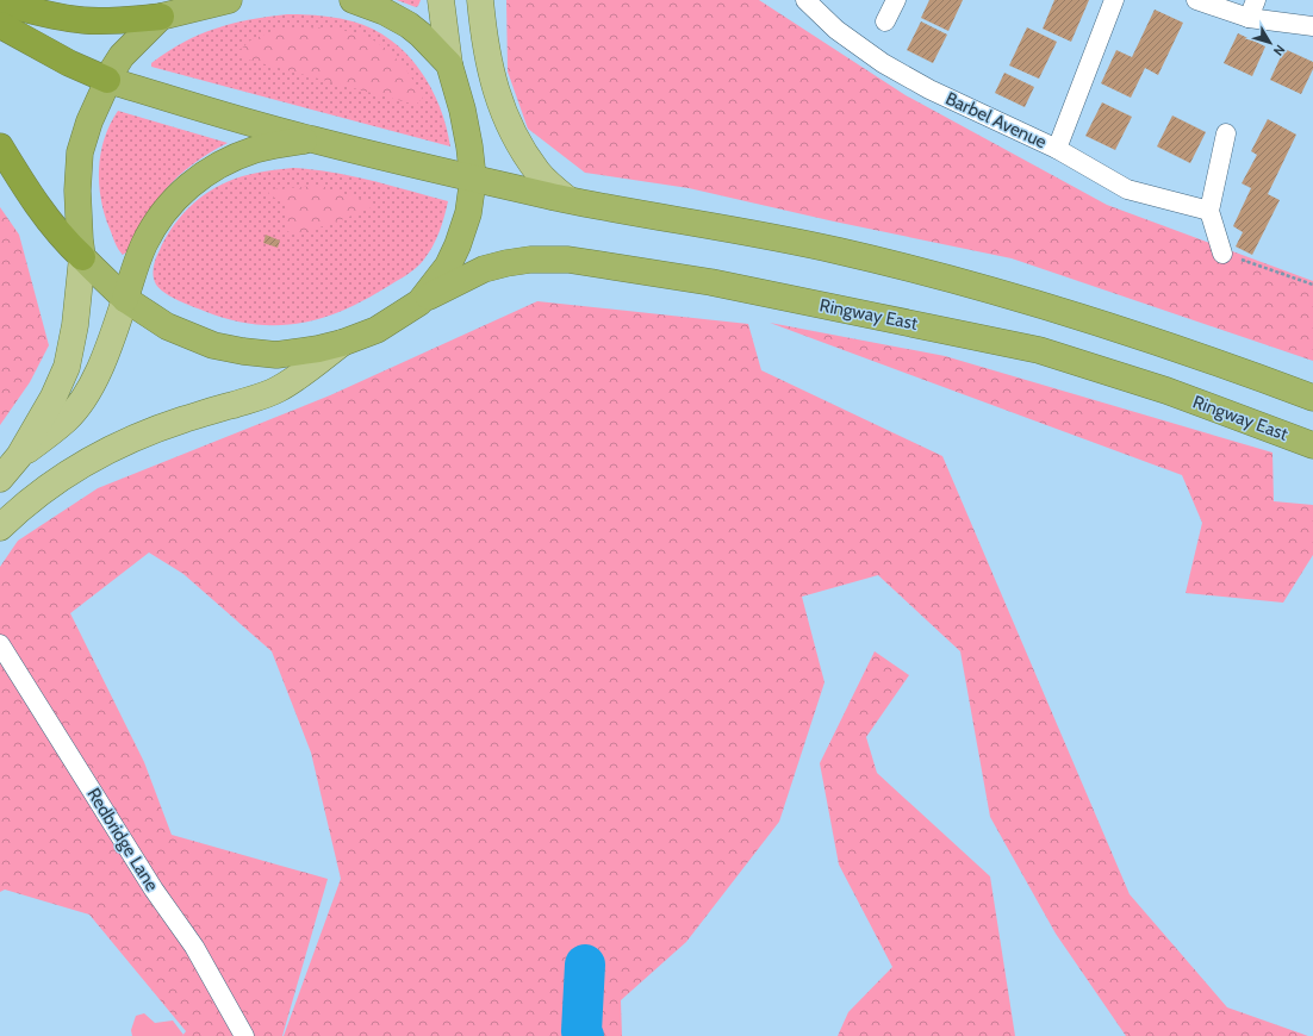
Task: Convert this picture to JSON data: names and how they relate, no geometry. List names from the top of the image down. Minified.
{"streets":{"highway":["Ringway East"],"street":["Barbel Avenue","Redbridge Lane"]},"north":"bottom right"}
